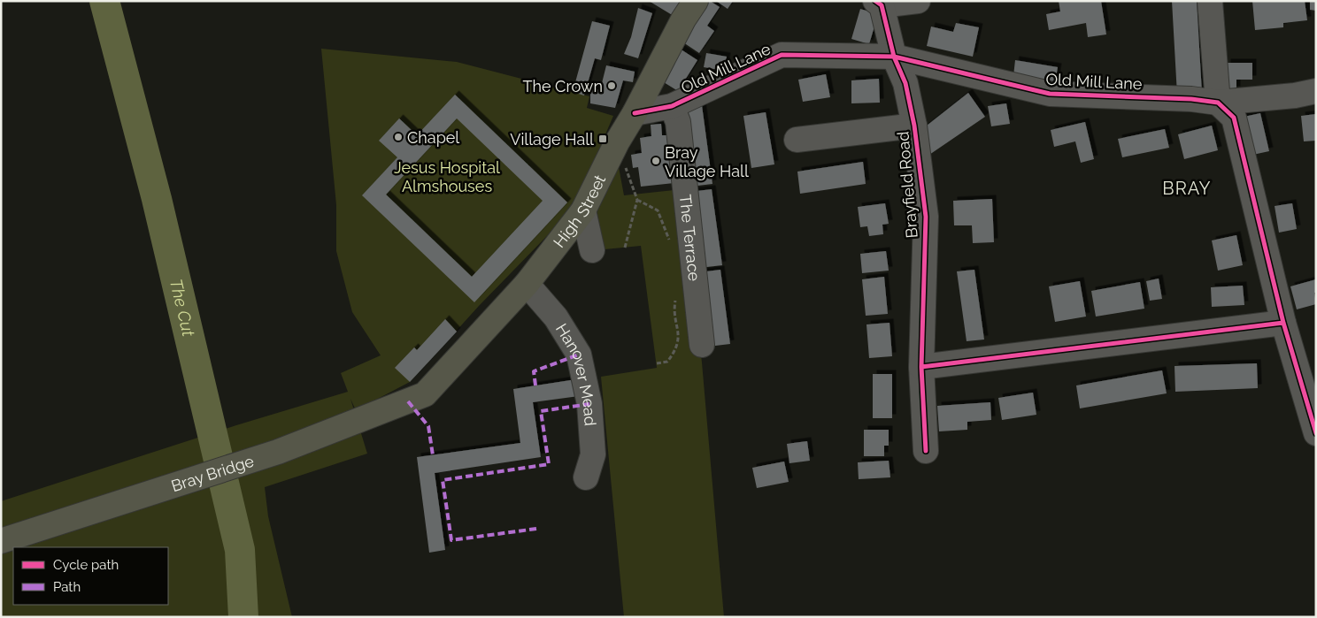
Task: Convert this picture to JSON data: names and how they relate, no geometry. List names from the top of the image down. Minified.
{"streets":{"main road":["High Street","Bray Bridge"],"street":["Old Mill Lane","Brayfield Road","The Terrace","Hanover Mead"]},"crossings":[["Old Mill Lane","Brayfield Road"],["Old Mill Lane","High Street"],["Old Mill Lane","The Terrace"],["High Street","Hanover Mead"],["High Street","Bray Bridge"]],"districts":["BRAY"],"water":["The Cut"],"parks":["Jesus Hospital Almshouses"],"places":{"other":["The Crown","Chapel","Bray Village Hall"],"transit":["Village Hall"]},"legend":["Cycle path","Path"]}
